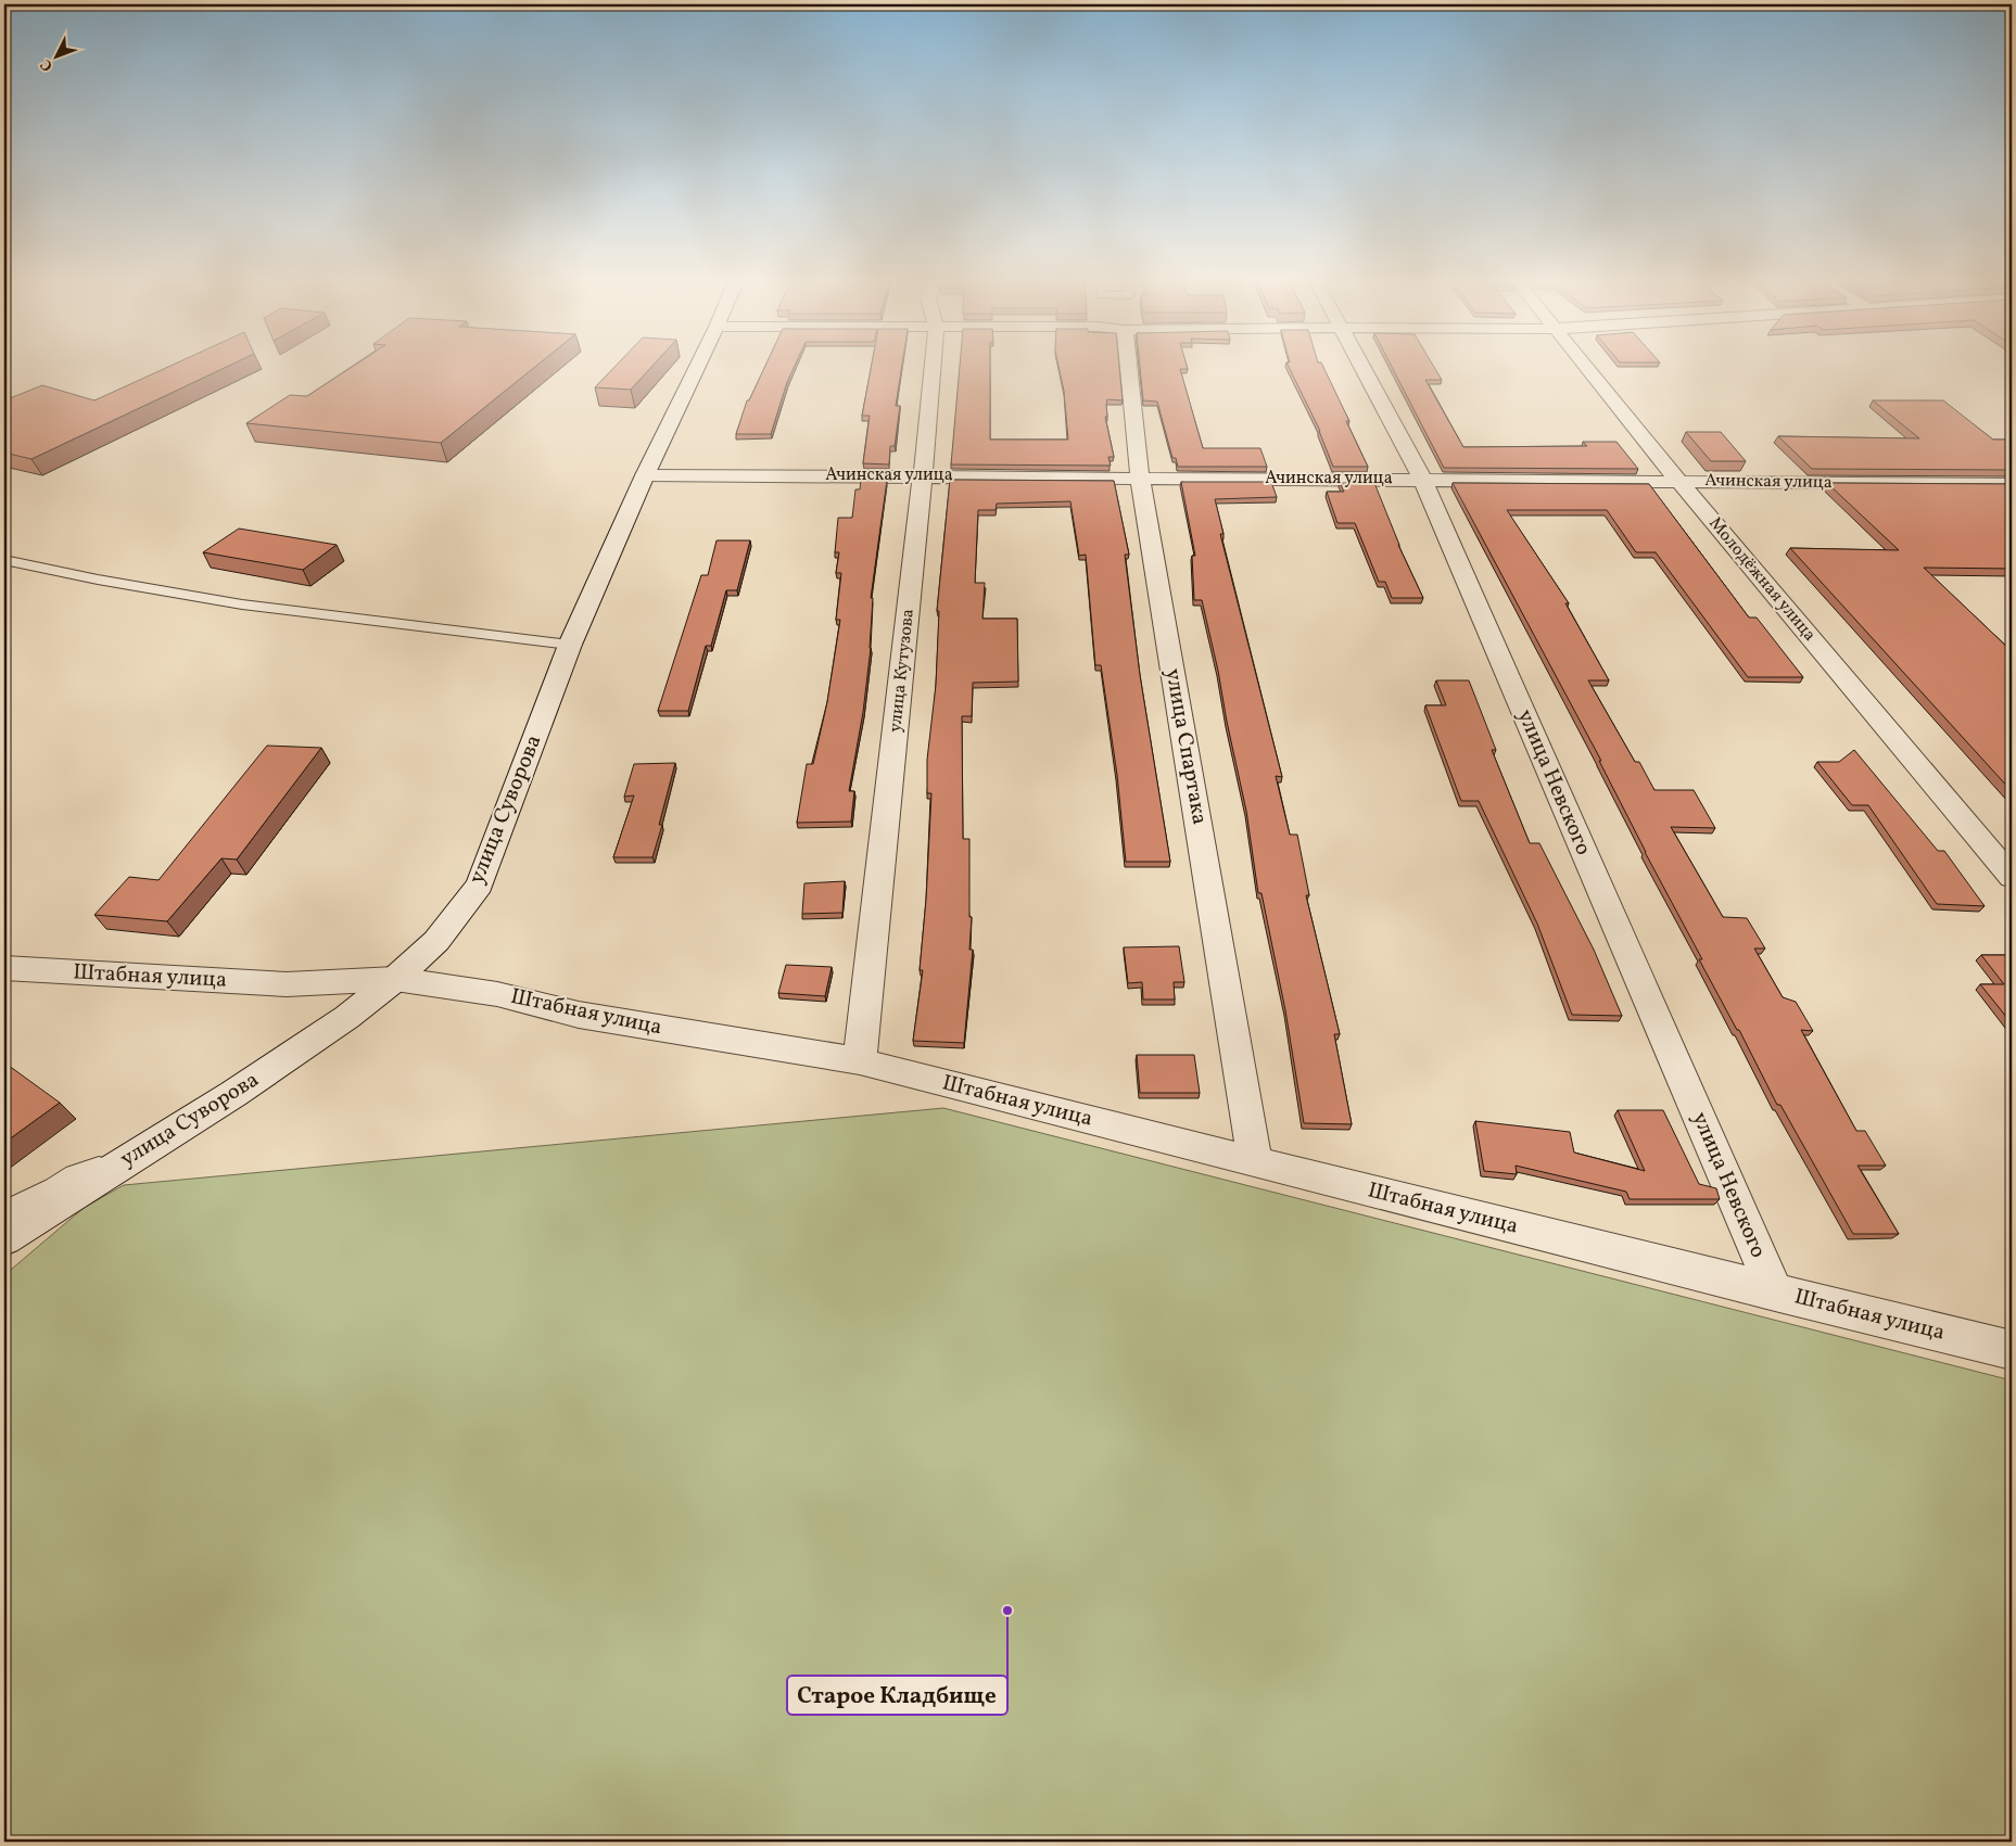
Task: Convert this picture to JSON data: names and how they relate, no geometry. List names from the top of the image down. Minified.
{"streets":{"street":["Ачинская улица","Молодёжная улица","улица Кутузова","улица Спартака","улица Невского","улица Суворова","Штабная улица"]},"crossings":[["Ачинская улица","Молодёжная улица"],["Ачинская улица","улица Кутузова"],["Ачинская улица","улица Спартака"],["Ачинская улица","улица Невского"],["Ачинская улица","улица Суворова"],["улица Кутузова","Штабная улица"],["улица Спартака","Штабная улица"],["улица Невского","Штабная улица"],["улица Суворова","Штабная улица"]],"places":["Старое Кладбище"],"north":"bottom left"}
